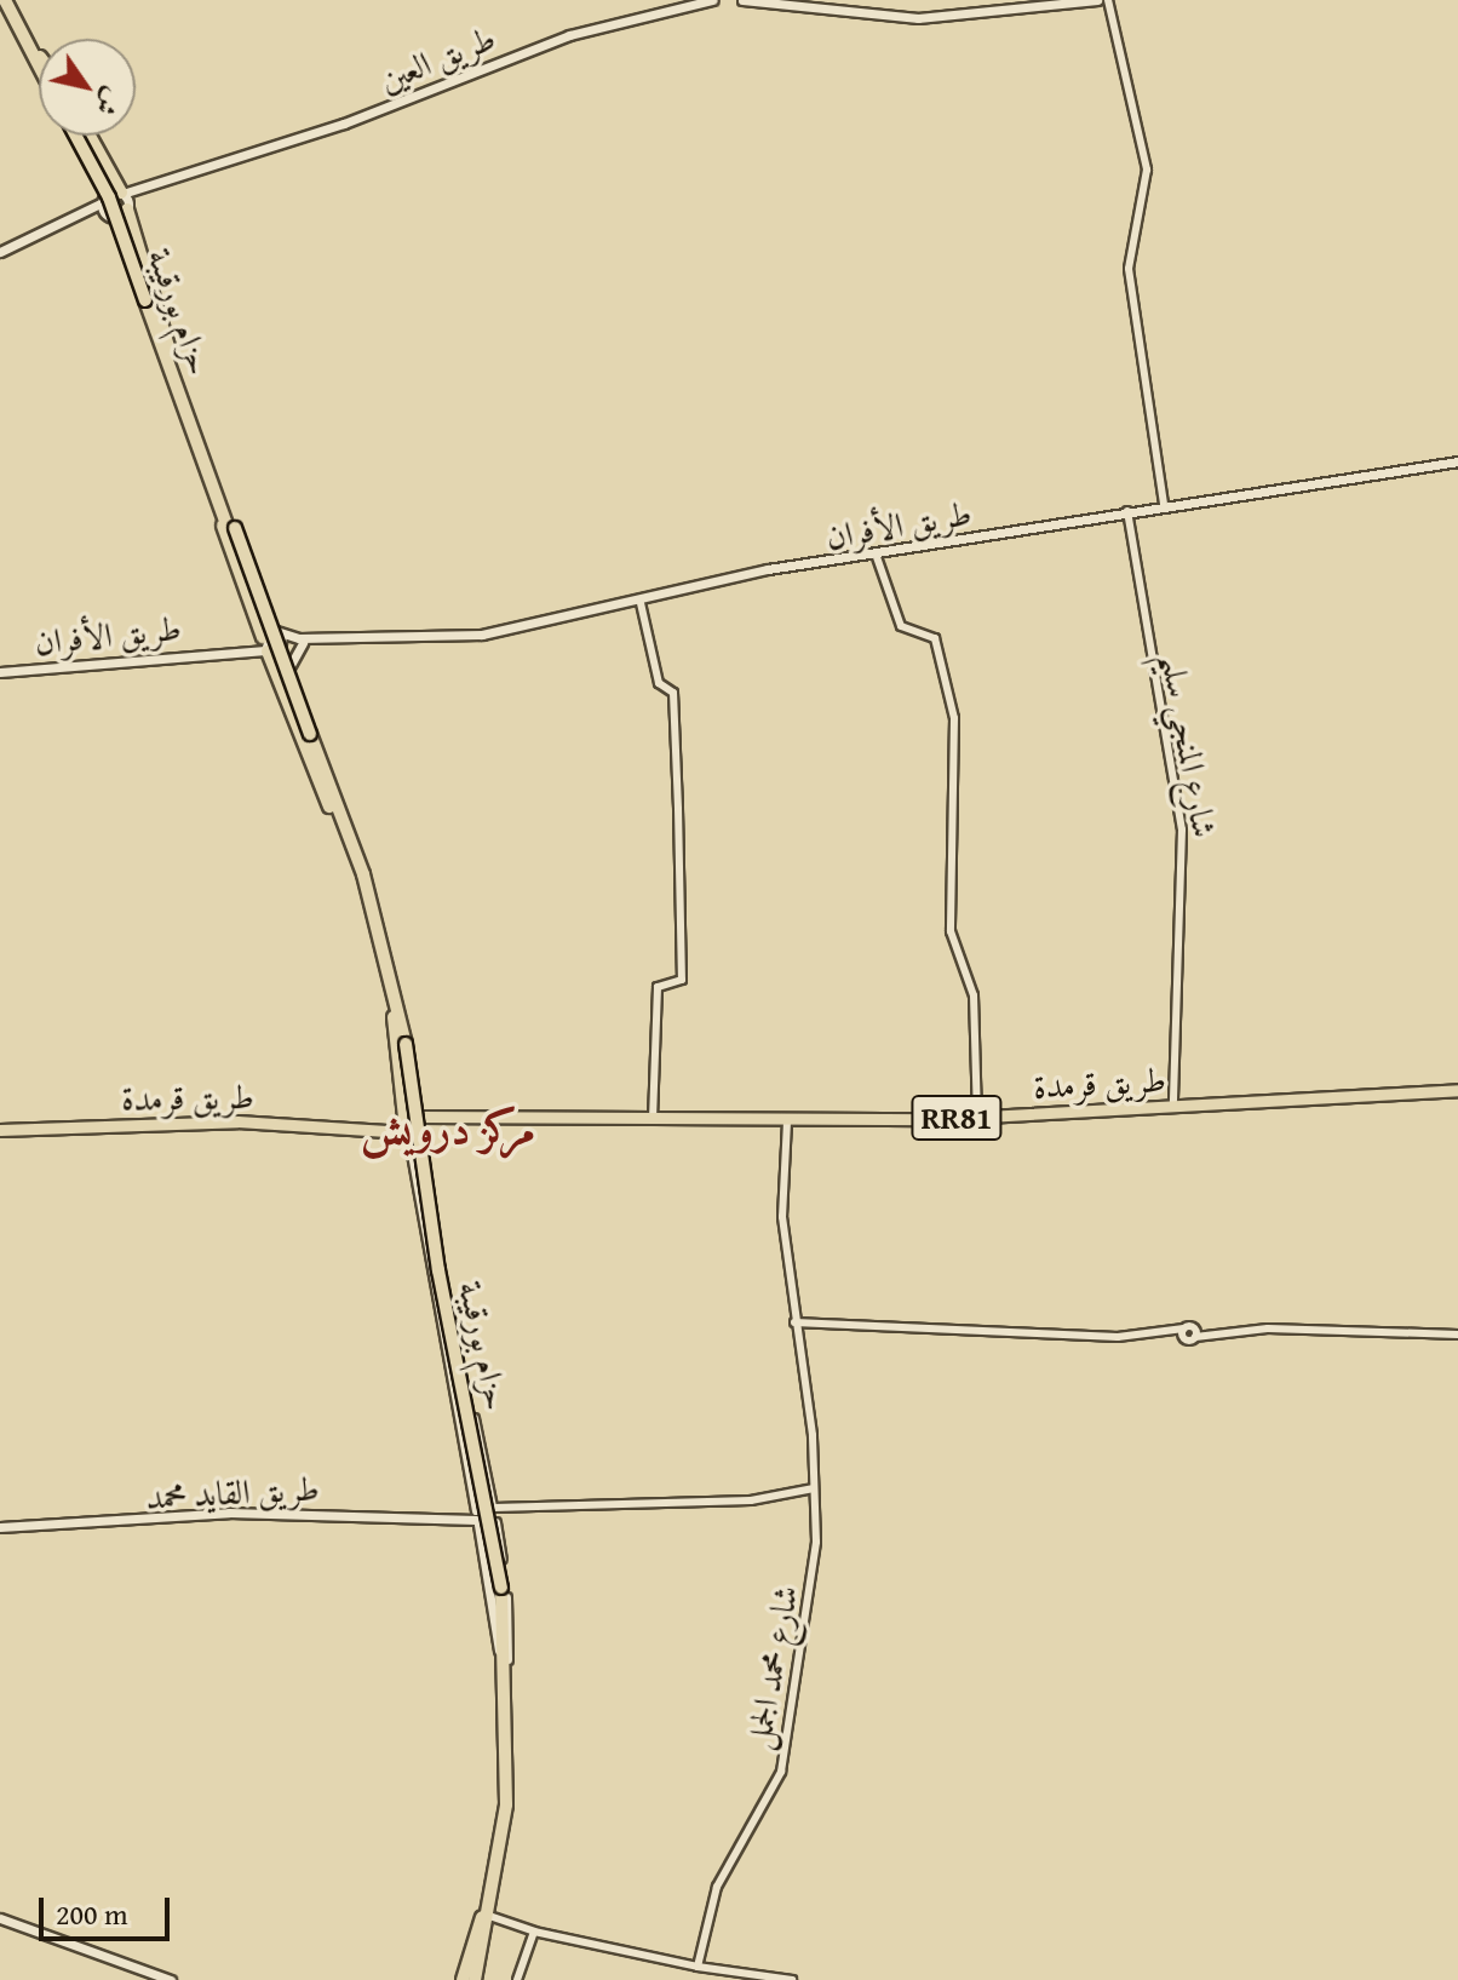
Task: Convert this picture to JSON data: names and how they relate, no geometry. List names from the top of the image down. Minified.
{"streets":{"highway":["حزام بورقيبة"],"main road":["طريق العين","طريق الأفران","طريق قرمدة","RR81","طريق القايد محمد"],"street":["شارع المنجي سليم","شارع محمد الجمل"]},"crossings":[["حزام بورقيبة","طريق قرمدة"],["حزام بورقيبة","RR81"],["حزام بورقيبة","طريق القايد محمد"],["طريق الأفران","شارع المنجي سليم"],["شارع المنجي سليم","طريق قرمدة"],["طريق قرمدة","RR81"],["طريق قرمدة","شارع محمد الجمل"]],"districts":["مركز درويش"],"scale_bar":"200 m","north":"bottom right"}
